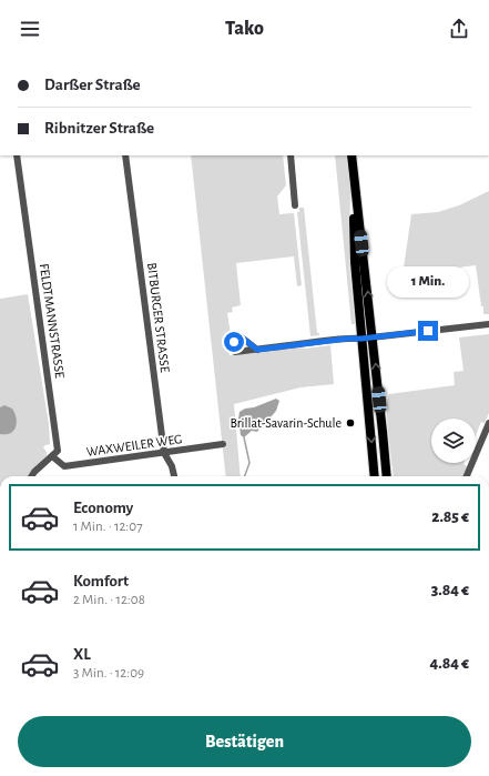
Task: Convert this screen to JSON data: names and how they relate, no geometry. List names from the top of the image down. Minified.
{"streets":{"street":["BITBURGER STRASSE","FELDTMANNSTRASSE","WAXWEILER WEG"]},"crossings":[["BITBURGER STRASSE","WAXWEILER WEG"],["FELDTMANNSTRASSE","WAXWEILER WEG"]],"places":["Brillat-Savarin-Schule"],"page":{"header":"Tako","banner":["Darßer Straße","Ribnitzer Straße"],"bubble":"1 Min.","list":[{"name":"Economy","note":"1 Min. · 12:07","value":"2.85 €"},{"name":"Komfort","note":"2 Min. · 12:08","value":"3.84 €"},{"name":"XL","note":"3 Min. · 12:09","value":"4.84 €"}],"buttons":"Bestätigen"}}
